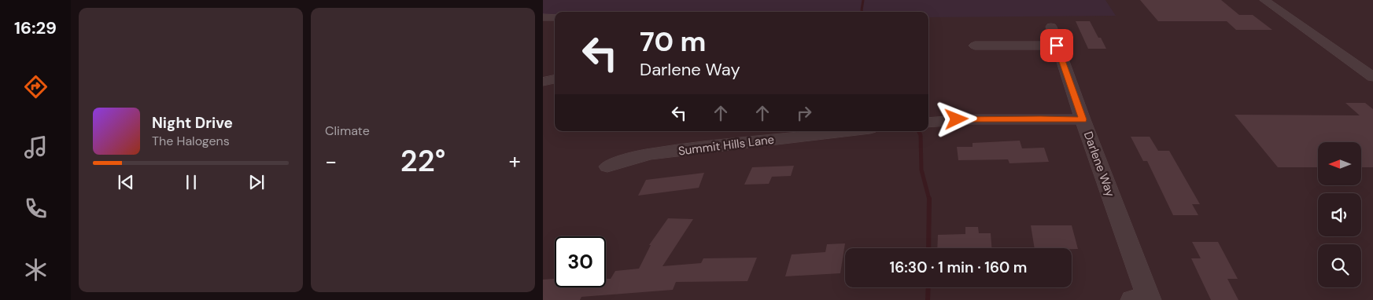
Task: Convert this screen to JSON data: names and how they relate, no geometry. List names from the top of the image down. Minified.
{"streets":{"street":["Summit Hills Lane","Darlene Way"]},"north":"left","page":{"tabs":"16:29","tile":"Climate","turn":["70 m","Darlene Way"],"song":["Night Drive","The Halogens"],"heat":["−","22°","+"],"limit":"30","trip":"16:30 · 1 min · 160 m"}}
